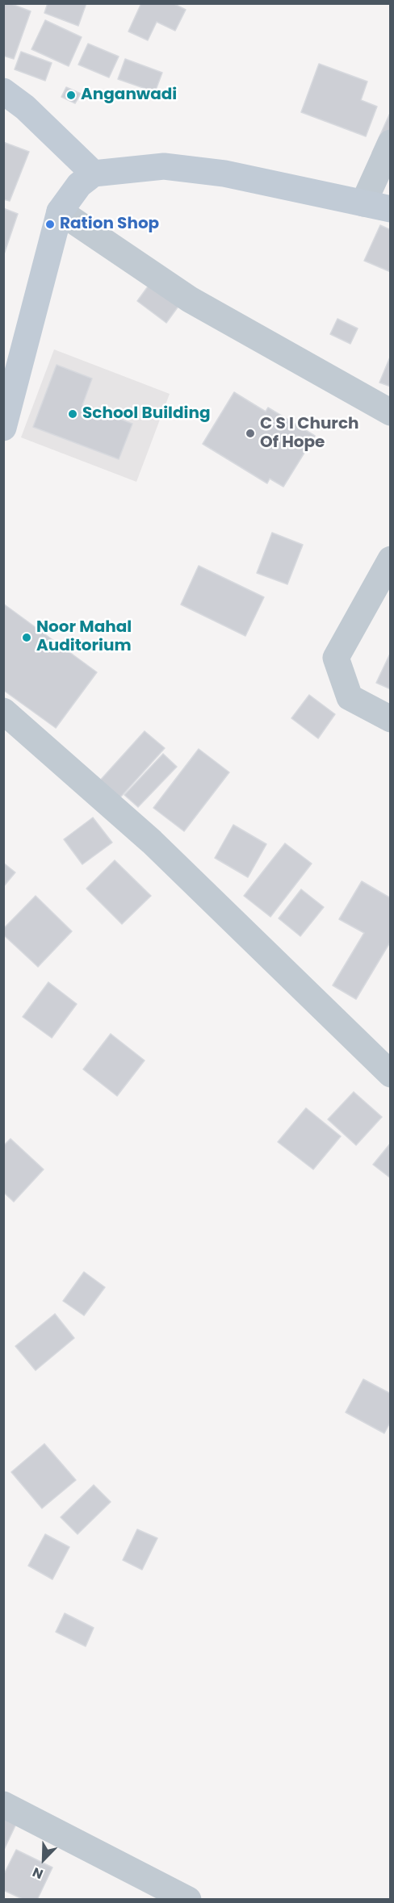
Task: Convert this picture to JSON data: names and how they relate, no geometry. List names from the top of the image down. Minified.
{"places":["Anganwadi","Ration Shop","School Building","C S I Church Of Hope","Noor Mahal Auditorium"],"north":"bottom left"}
